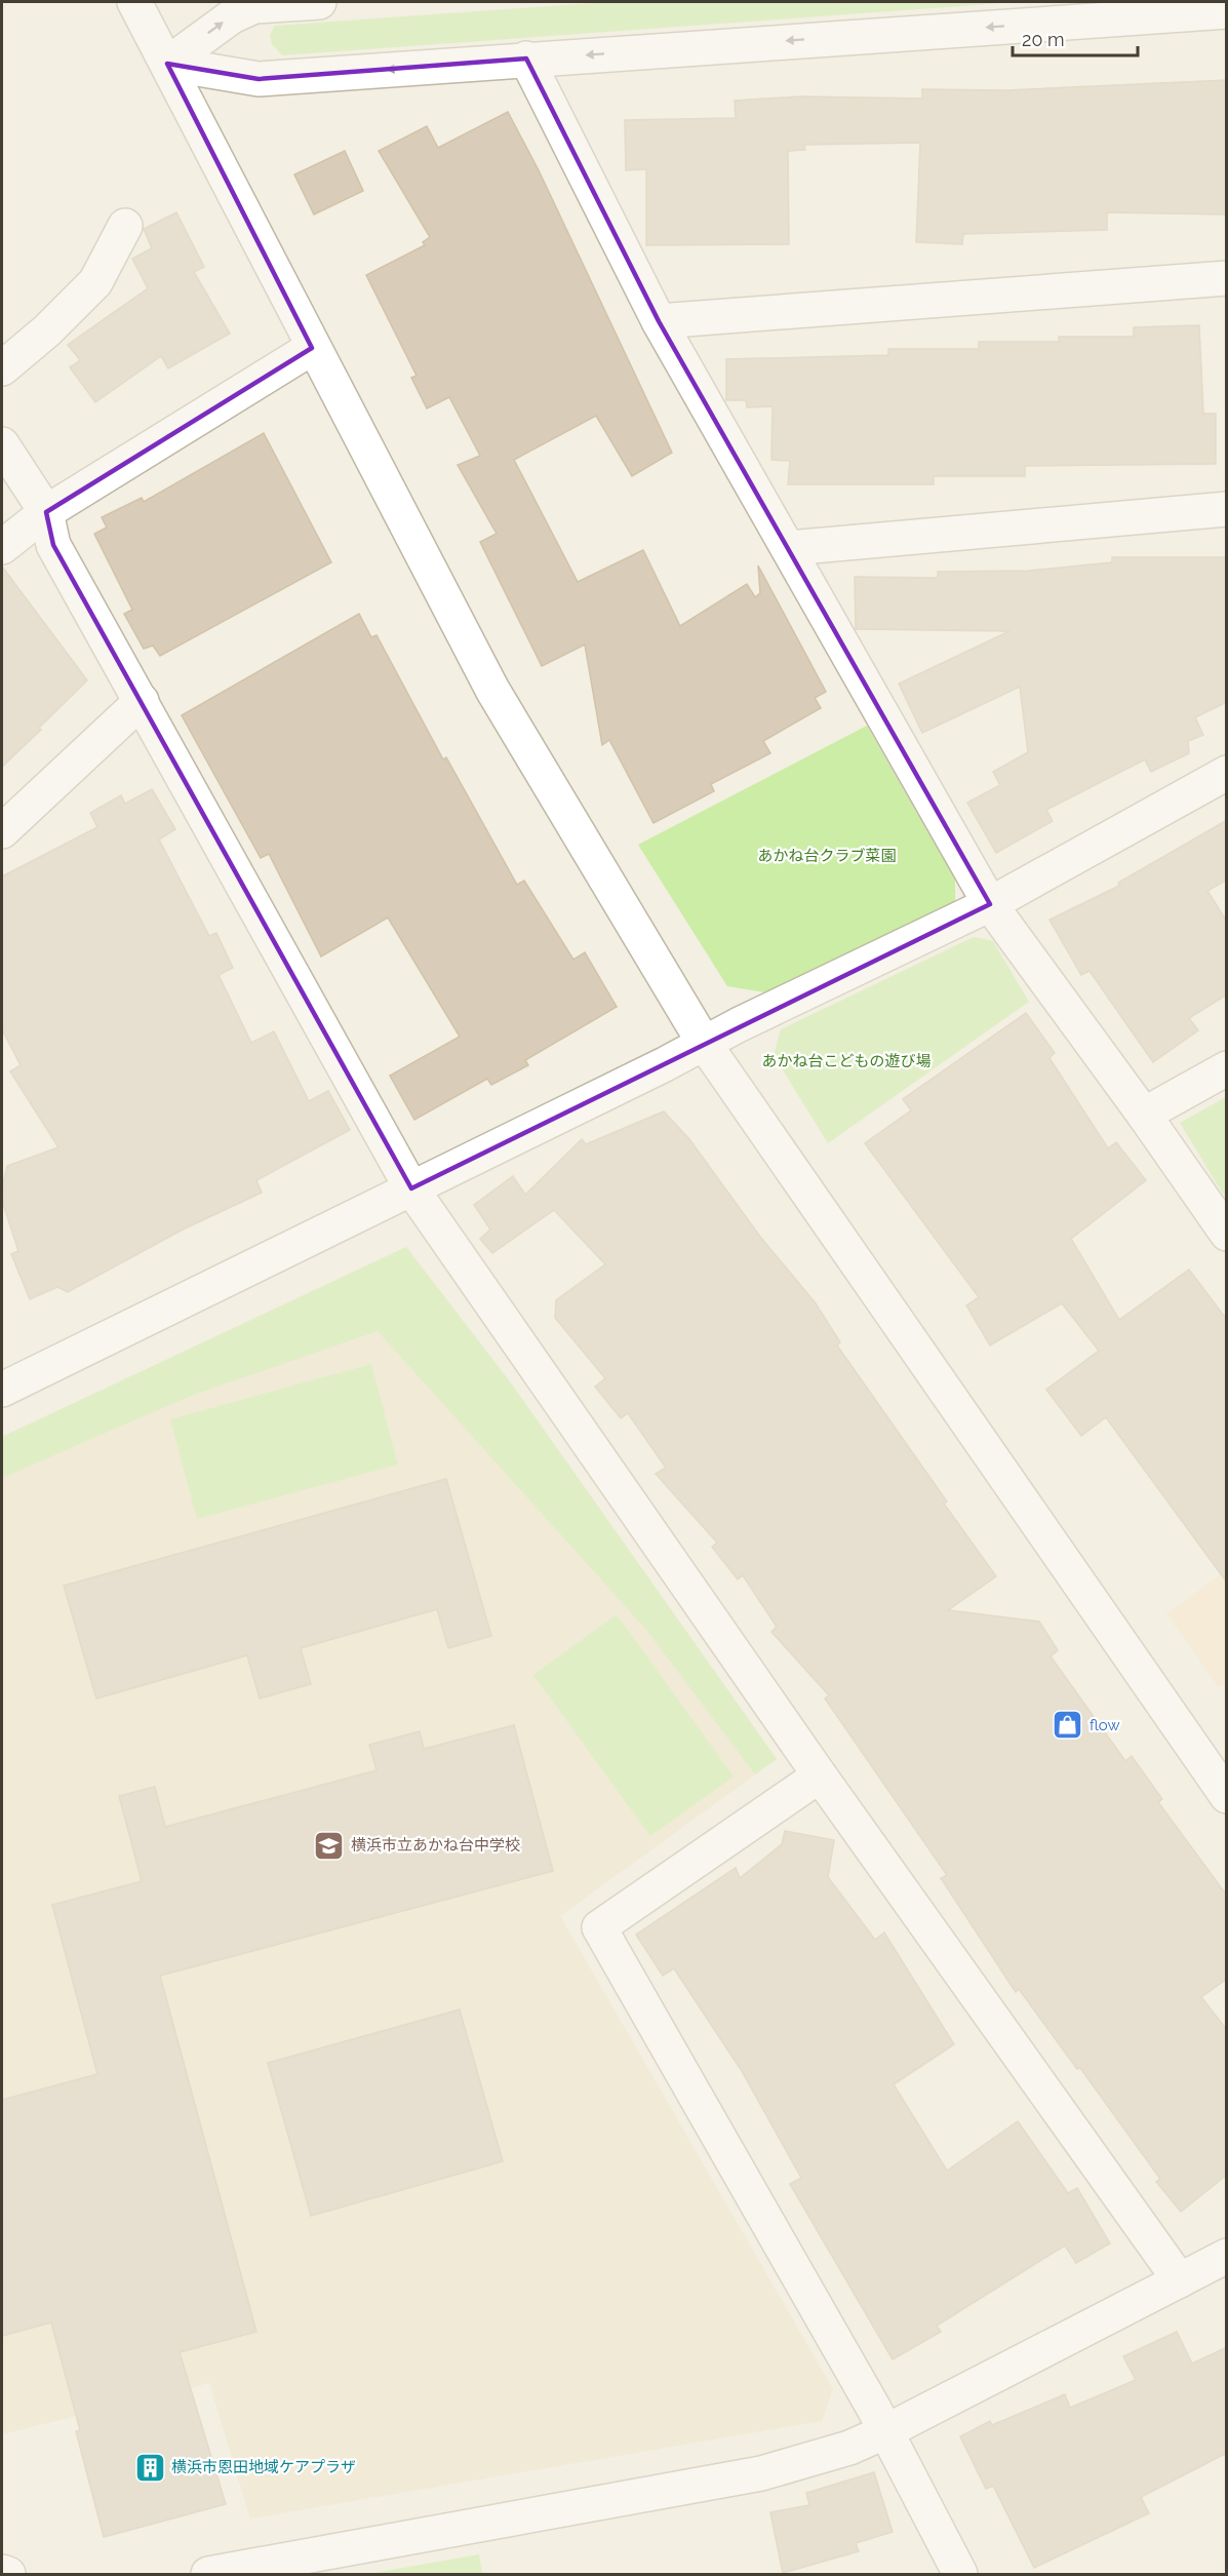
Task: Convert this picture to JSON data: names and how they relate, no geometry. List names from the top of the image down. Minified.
{"parks":["あかね台クラブ菜園","あかね台こどもの遊び場"],"places":{"shop":["flow"],"school or university":["横浜市立あかね台中学校"],"building":["横浜市恩田地域ケアプラザ"]},"scale_bar":"20 m"}
